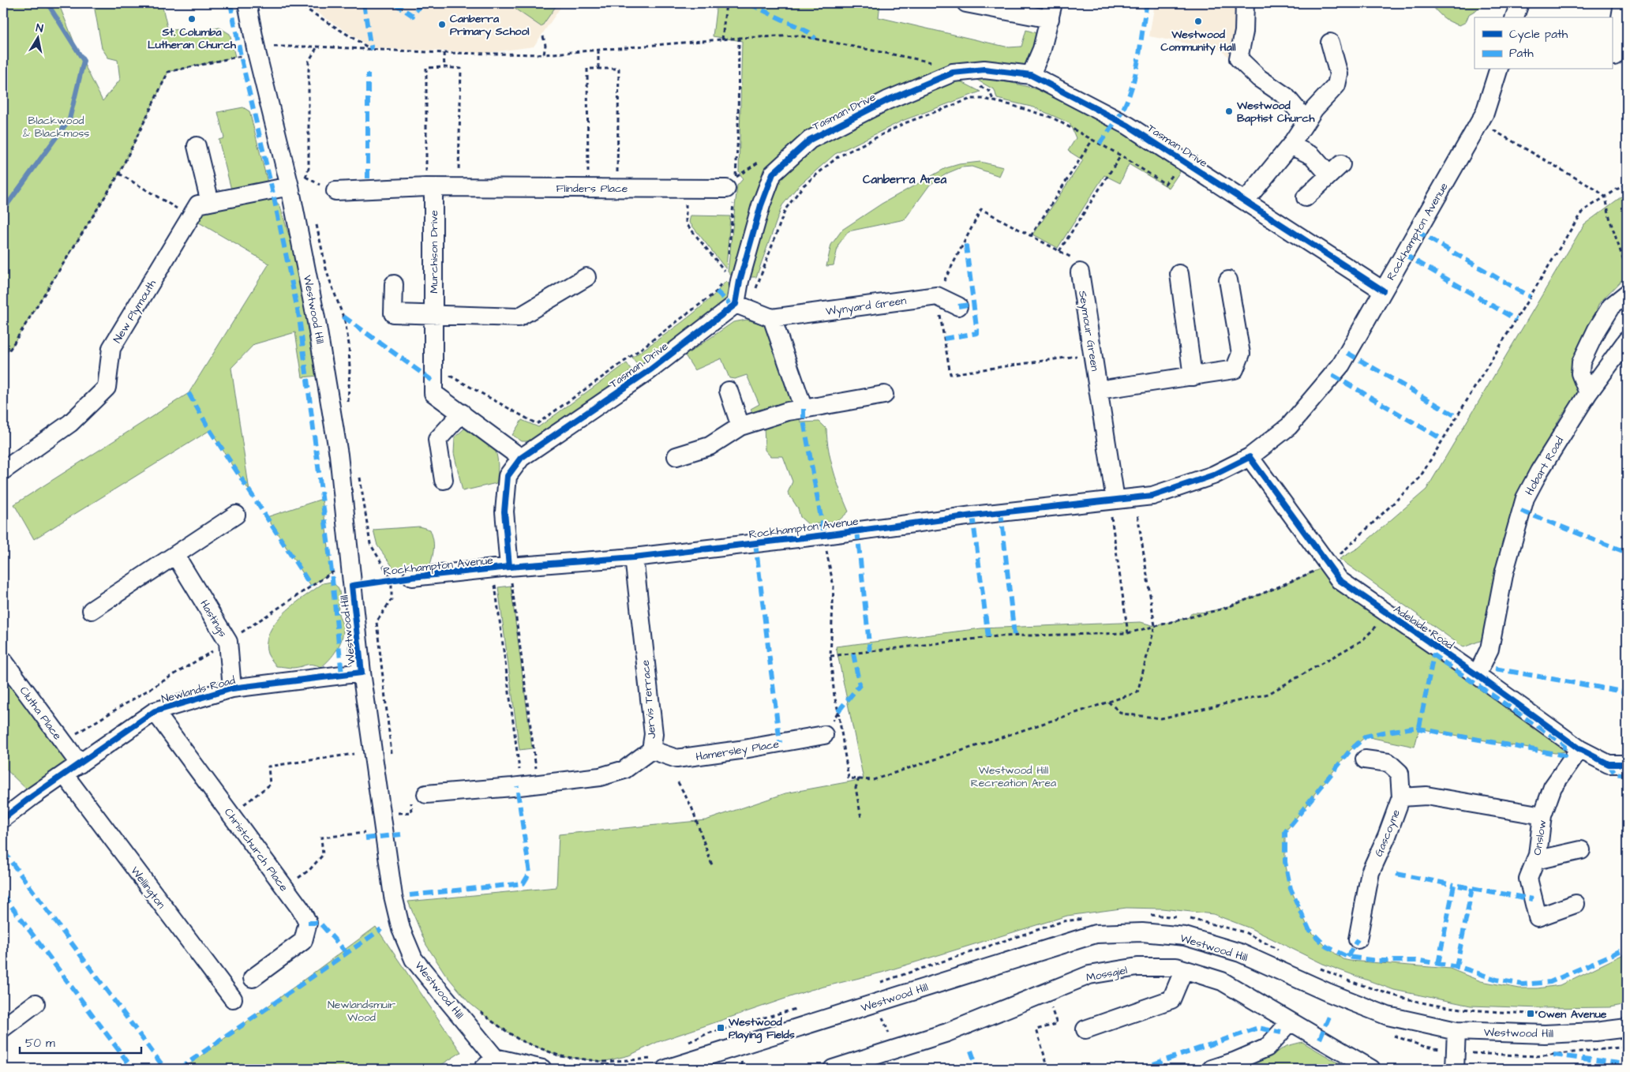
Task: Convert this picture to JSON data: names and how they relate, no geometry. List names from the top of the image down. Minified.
{"streets":{"street":["Tasman Drive","Flinders Place","Rockhampton Avenue","Murchison Drive","Wynyard Green","Westwood Hill","New Plymouth","Seymour Green","Hobart Road","Hastings","Adelaide Road","Newlands Road","Jervis Terrace","Clutha Place","Hamersley Place","Gascoyne","Onslow","Christchurch Place","Wellington","Mossgiel"]},"crossings":[["Tasman Drive","Rockhampton Avenue"],["Tasman Drive","Murchison Drive"],["Tasman Drive","Wynyard Green"],["Flinders Place","Murchison Drive"],["Rockhampton Avenue","Seymour Green"],["Rockhampton Avenue","Adelaide Road"],["Rockhampton Avenue","Jervis Terrace"],["Westwood Hill","New Plymouth"],["Westwood Hill","Newlands Road"],["Hobart Road","Adelaide Road"],["Hastings","Newlands Road"],["Adelaide Road","Onslow"],["Newlands Road","Clutha Place"],["Newlands Road","Christchurch Place"],["Newlands Road","Wellington"],["Jervis Terrace","Hamersley Place"],["Gascoyne","Onslow"]],"districts":["Canberra Area"],"parks":["Blackwood & Blackmoss","Westwood Hill Recreation Area","Newlandsmuir Wood"],"places":{"other":["St. Columba Lutheran Church","Westwood Community Hall","Canberra Primary School","Westwood Baptist Church"],"transit":["Owen Avenue","Westwood Playing Fields"]},"legend":["Cycle path","Path"],"scale_bar":"50 m","north":"top"}
